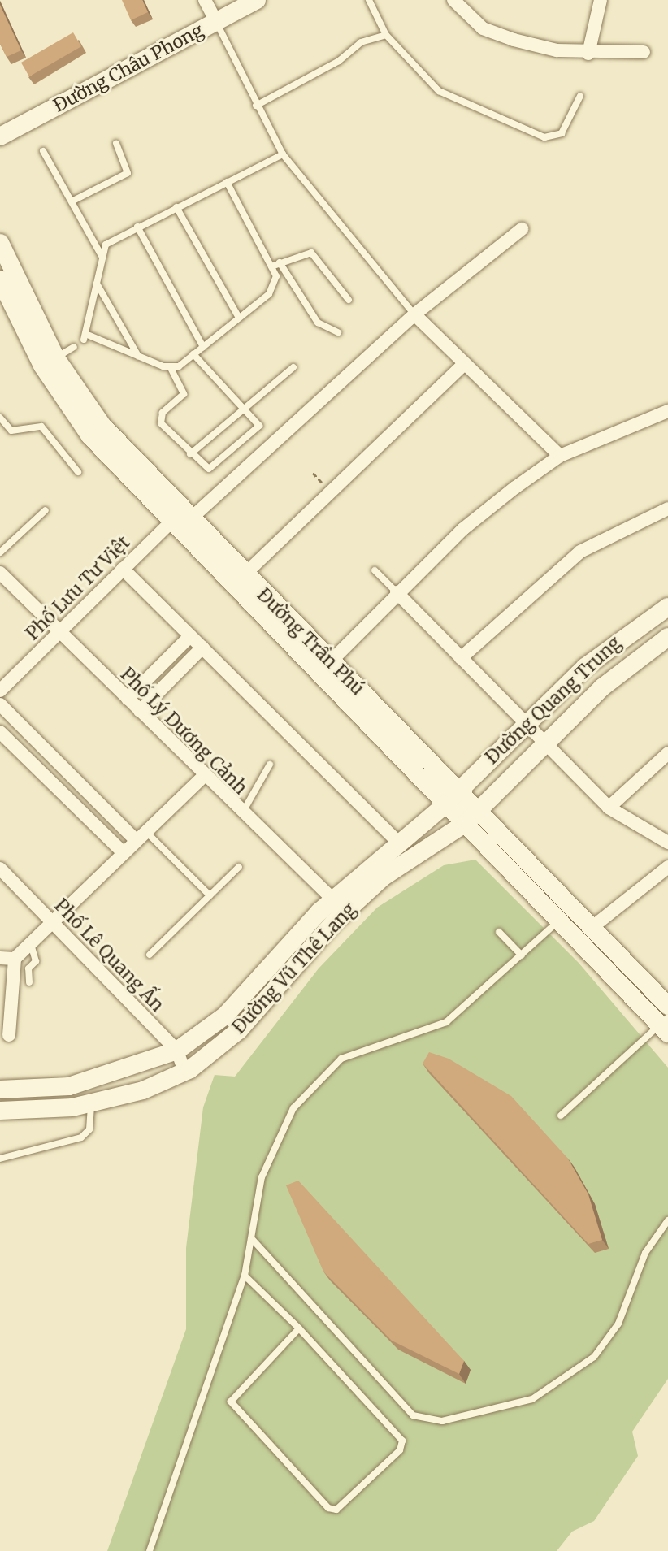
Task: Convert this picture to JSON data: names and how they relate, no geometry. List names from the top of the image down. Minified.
{"streets":{"main road":["Đường Châu Phong","Đường Trần Phú","Đường Quang Trung","Đường Vũ Thê Lang"],"street":["Phố Lưu Tư Việt","Phố Lý Dương Cảnh","Phố Lê Quang Ấn"]},"crossings":[["Phố Lưu Tư Việt","Đường Trần Phú"],["Phố Lưu Tư Việt","Phố Lý Dương Cảnh"],["Đường Trần Phú","Đường Quang Trung"],["Đường Trần Phú","Đường Vũ Thê Lang"],["Đường Quang Trung","Đường Vũ Thê Lang"],["Phố Lý Dương Cảnh","Đường Vũ Thê Lang"],["Phố Lê Quang Ấn","Đường Vũ Thê Lang"]]}
